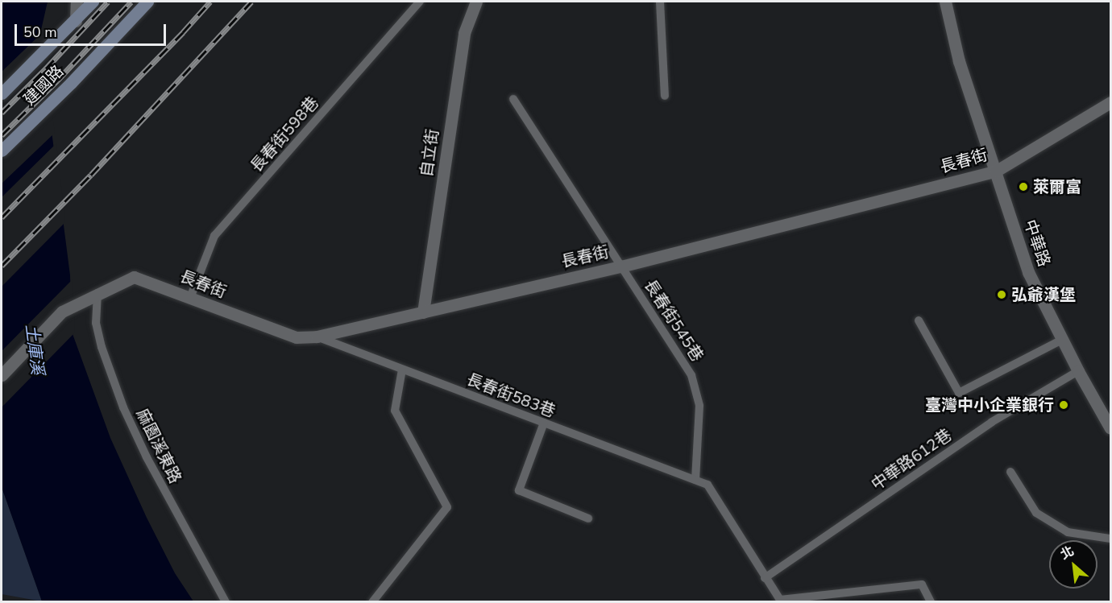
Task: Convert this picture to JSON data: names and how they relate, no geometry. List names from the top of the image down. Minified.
{"streets":{"main road":["建國路"],"street":["自立街","長春街","中華路"],"lane":["長春街598巷","長春街545巷","長春街583巷","麻園溪東路","中華路612巷"]},"crossings":[["長春街598巷","長春街"],["自立街","長春街"],["長春街","中華路"],["長春街","長春街545巷"],["長春街","長春街583巷"],["長春街","麻園溪東路"],["中華路","中華路612巷"],["長春街545巷","長春街583巷"],["長春街583巷","中華路612巷"]],"water":["土庫溪"],"places":["萊爾富","弘爺漢堡","臺灣中小企業銀行"],"scale_bar":"50 m","north":"top left"}
